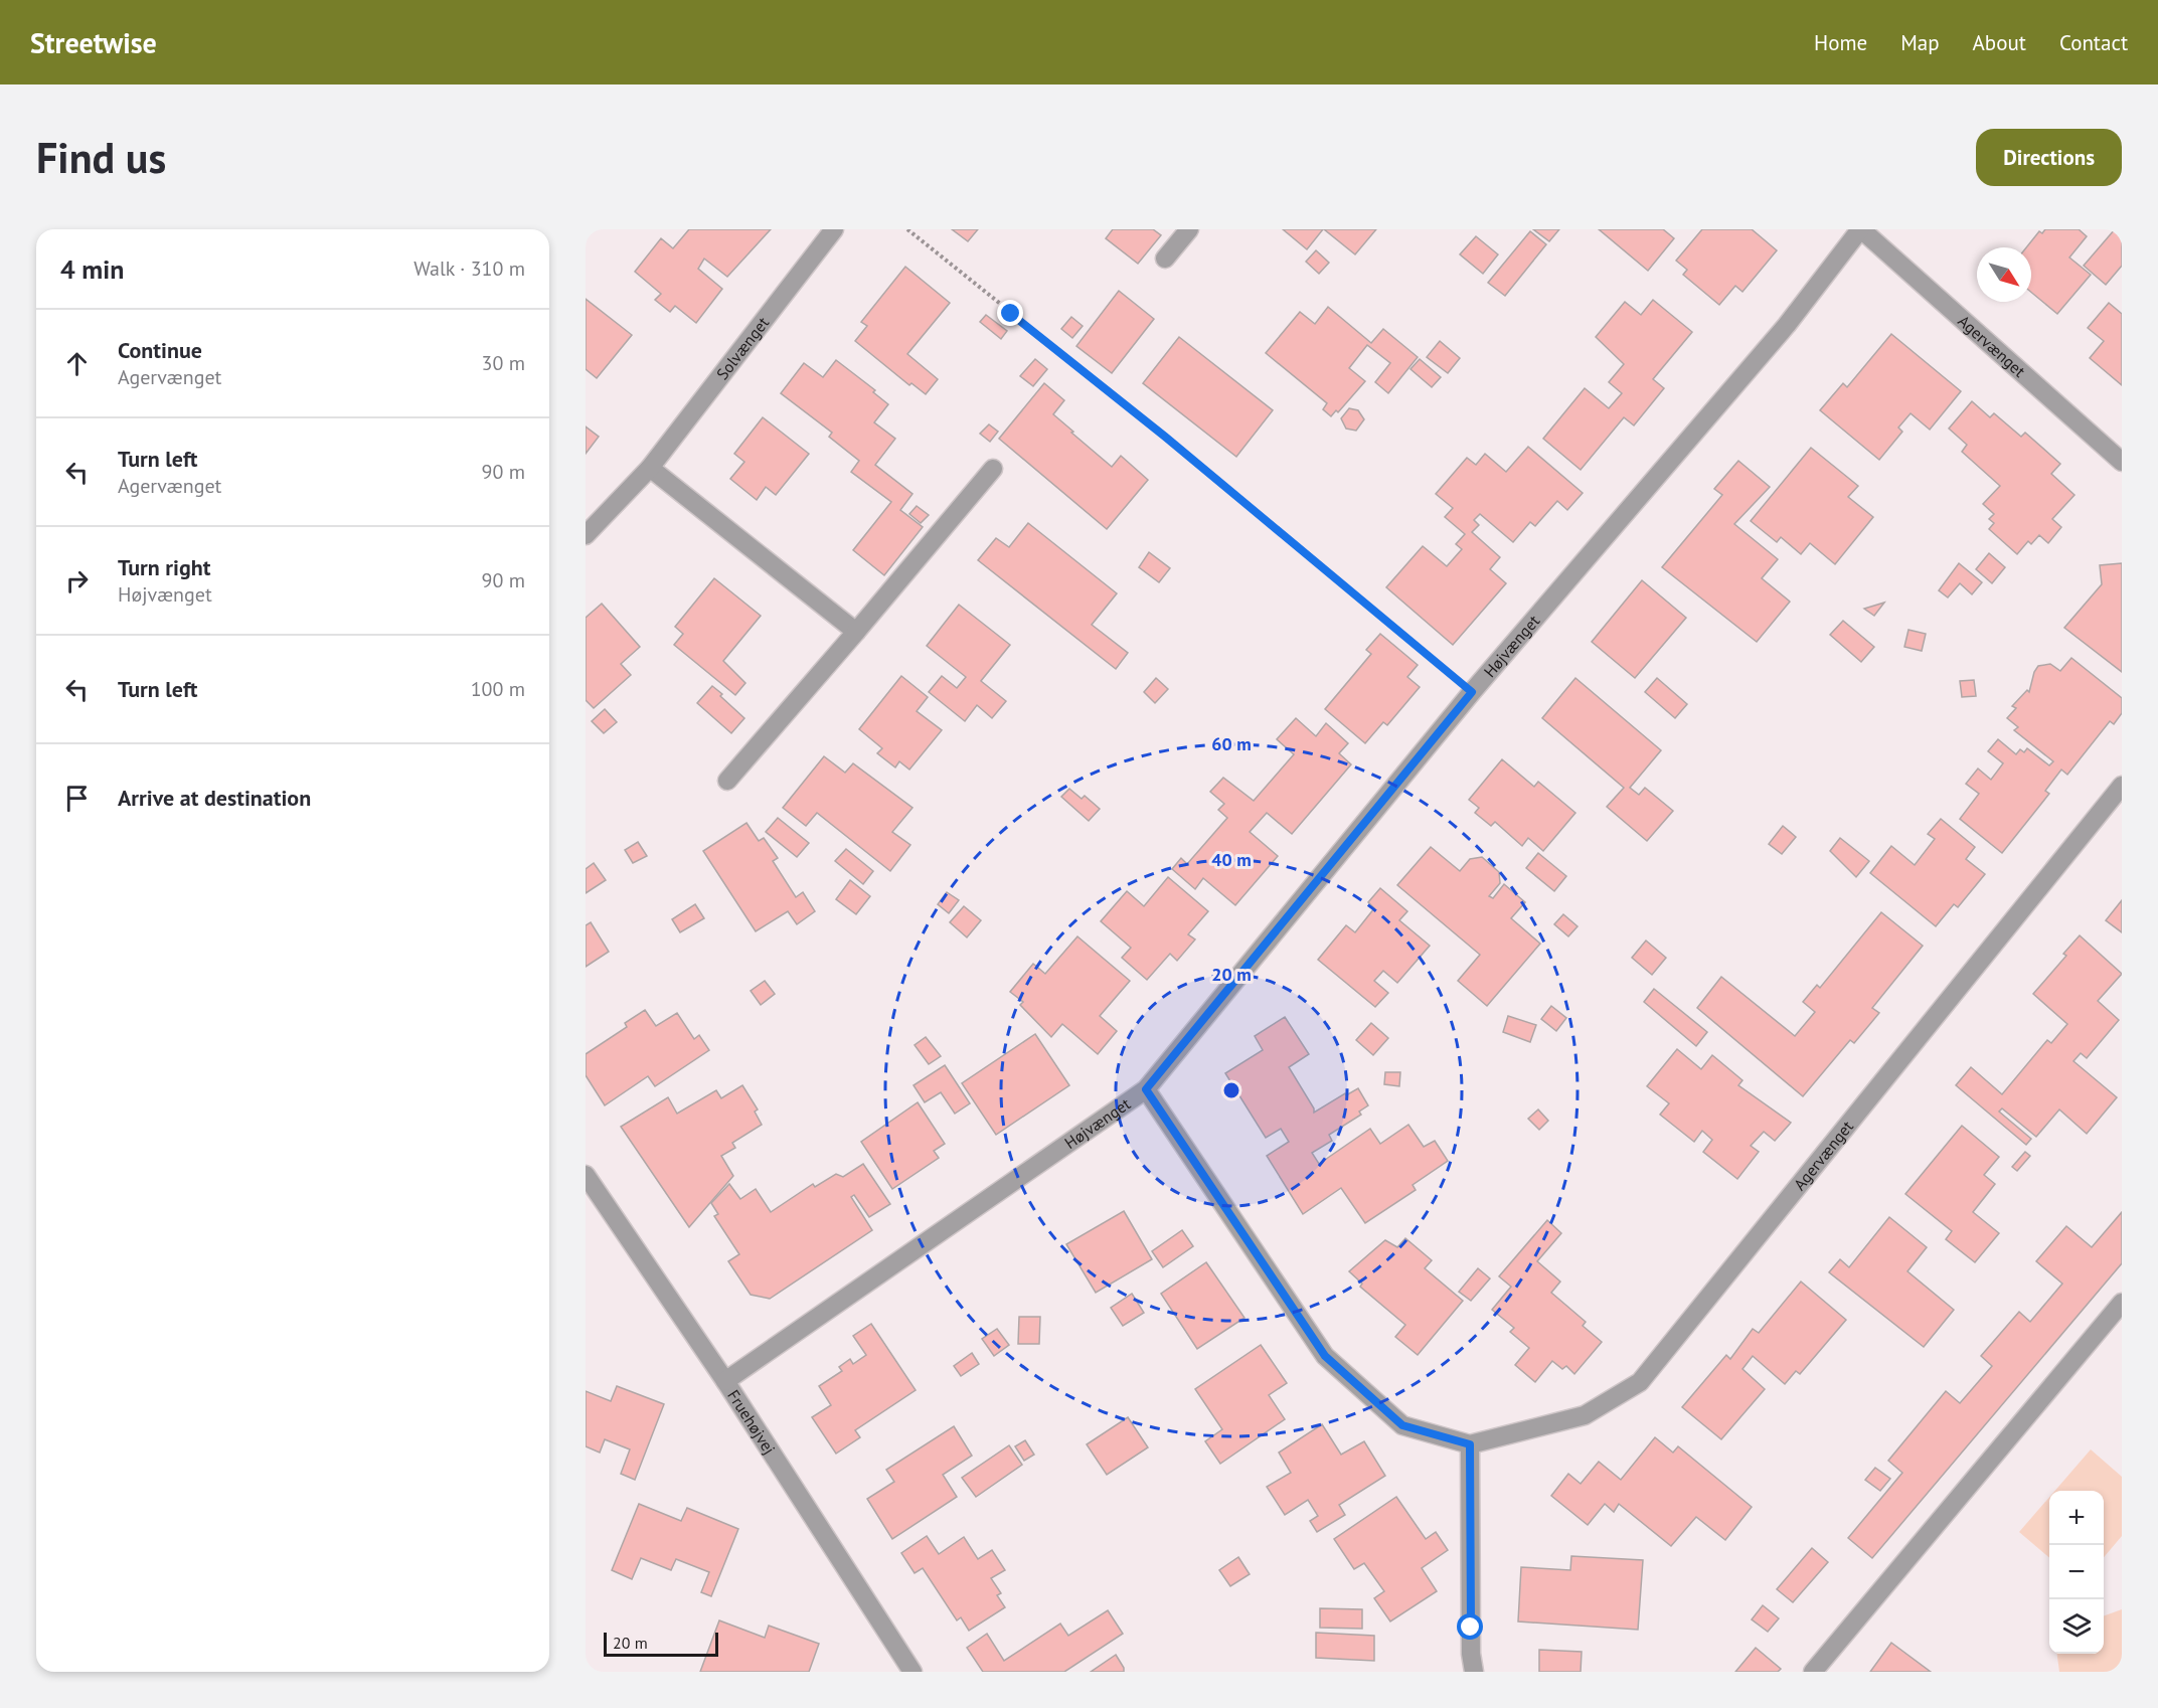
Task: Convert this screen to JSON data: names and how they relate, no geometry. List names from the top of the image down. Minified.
{"streets":{"street":["Agervænget","Solvænget","Højvænget","Fruehøjvej"]},"crossings":[["Agervænget","Højvænget"],["Højvænget","Fruehøjvej"]],"scale_bar":"20 m","north":"bottom right","page":{"header":"Streetwise","nav":["Home","Map","About","Contact"],"buttons":"Directions","title":"Find us","heading":["4 min","Walk · 310 m"],"list":[["Continue","Agervænget","30 m"],["Turn left","Agervænget","90 m"],["Turn right","Højvænget","90 m"],["Turn left","100 m"],"Arrive at destination"],"map_buttons":["+","−"],"scale":"20 m"},"rings":["60 m","40 m","20 m"]}
